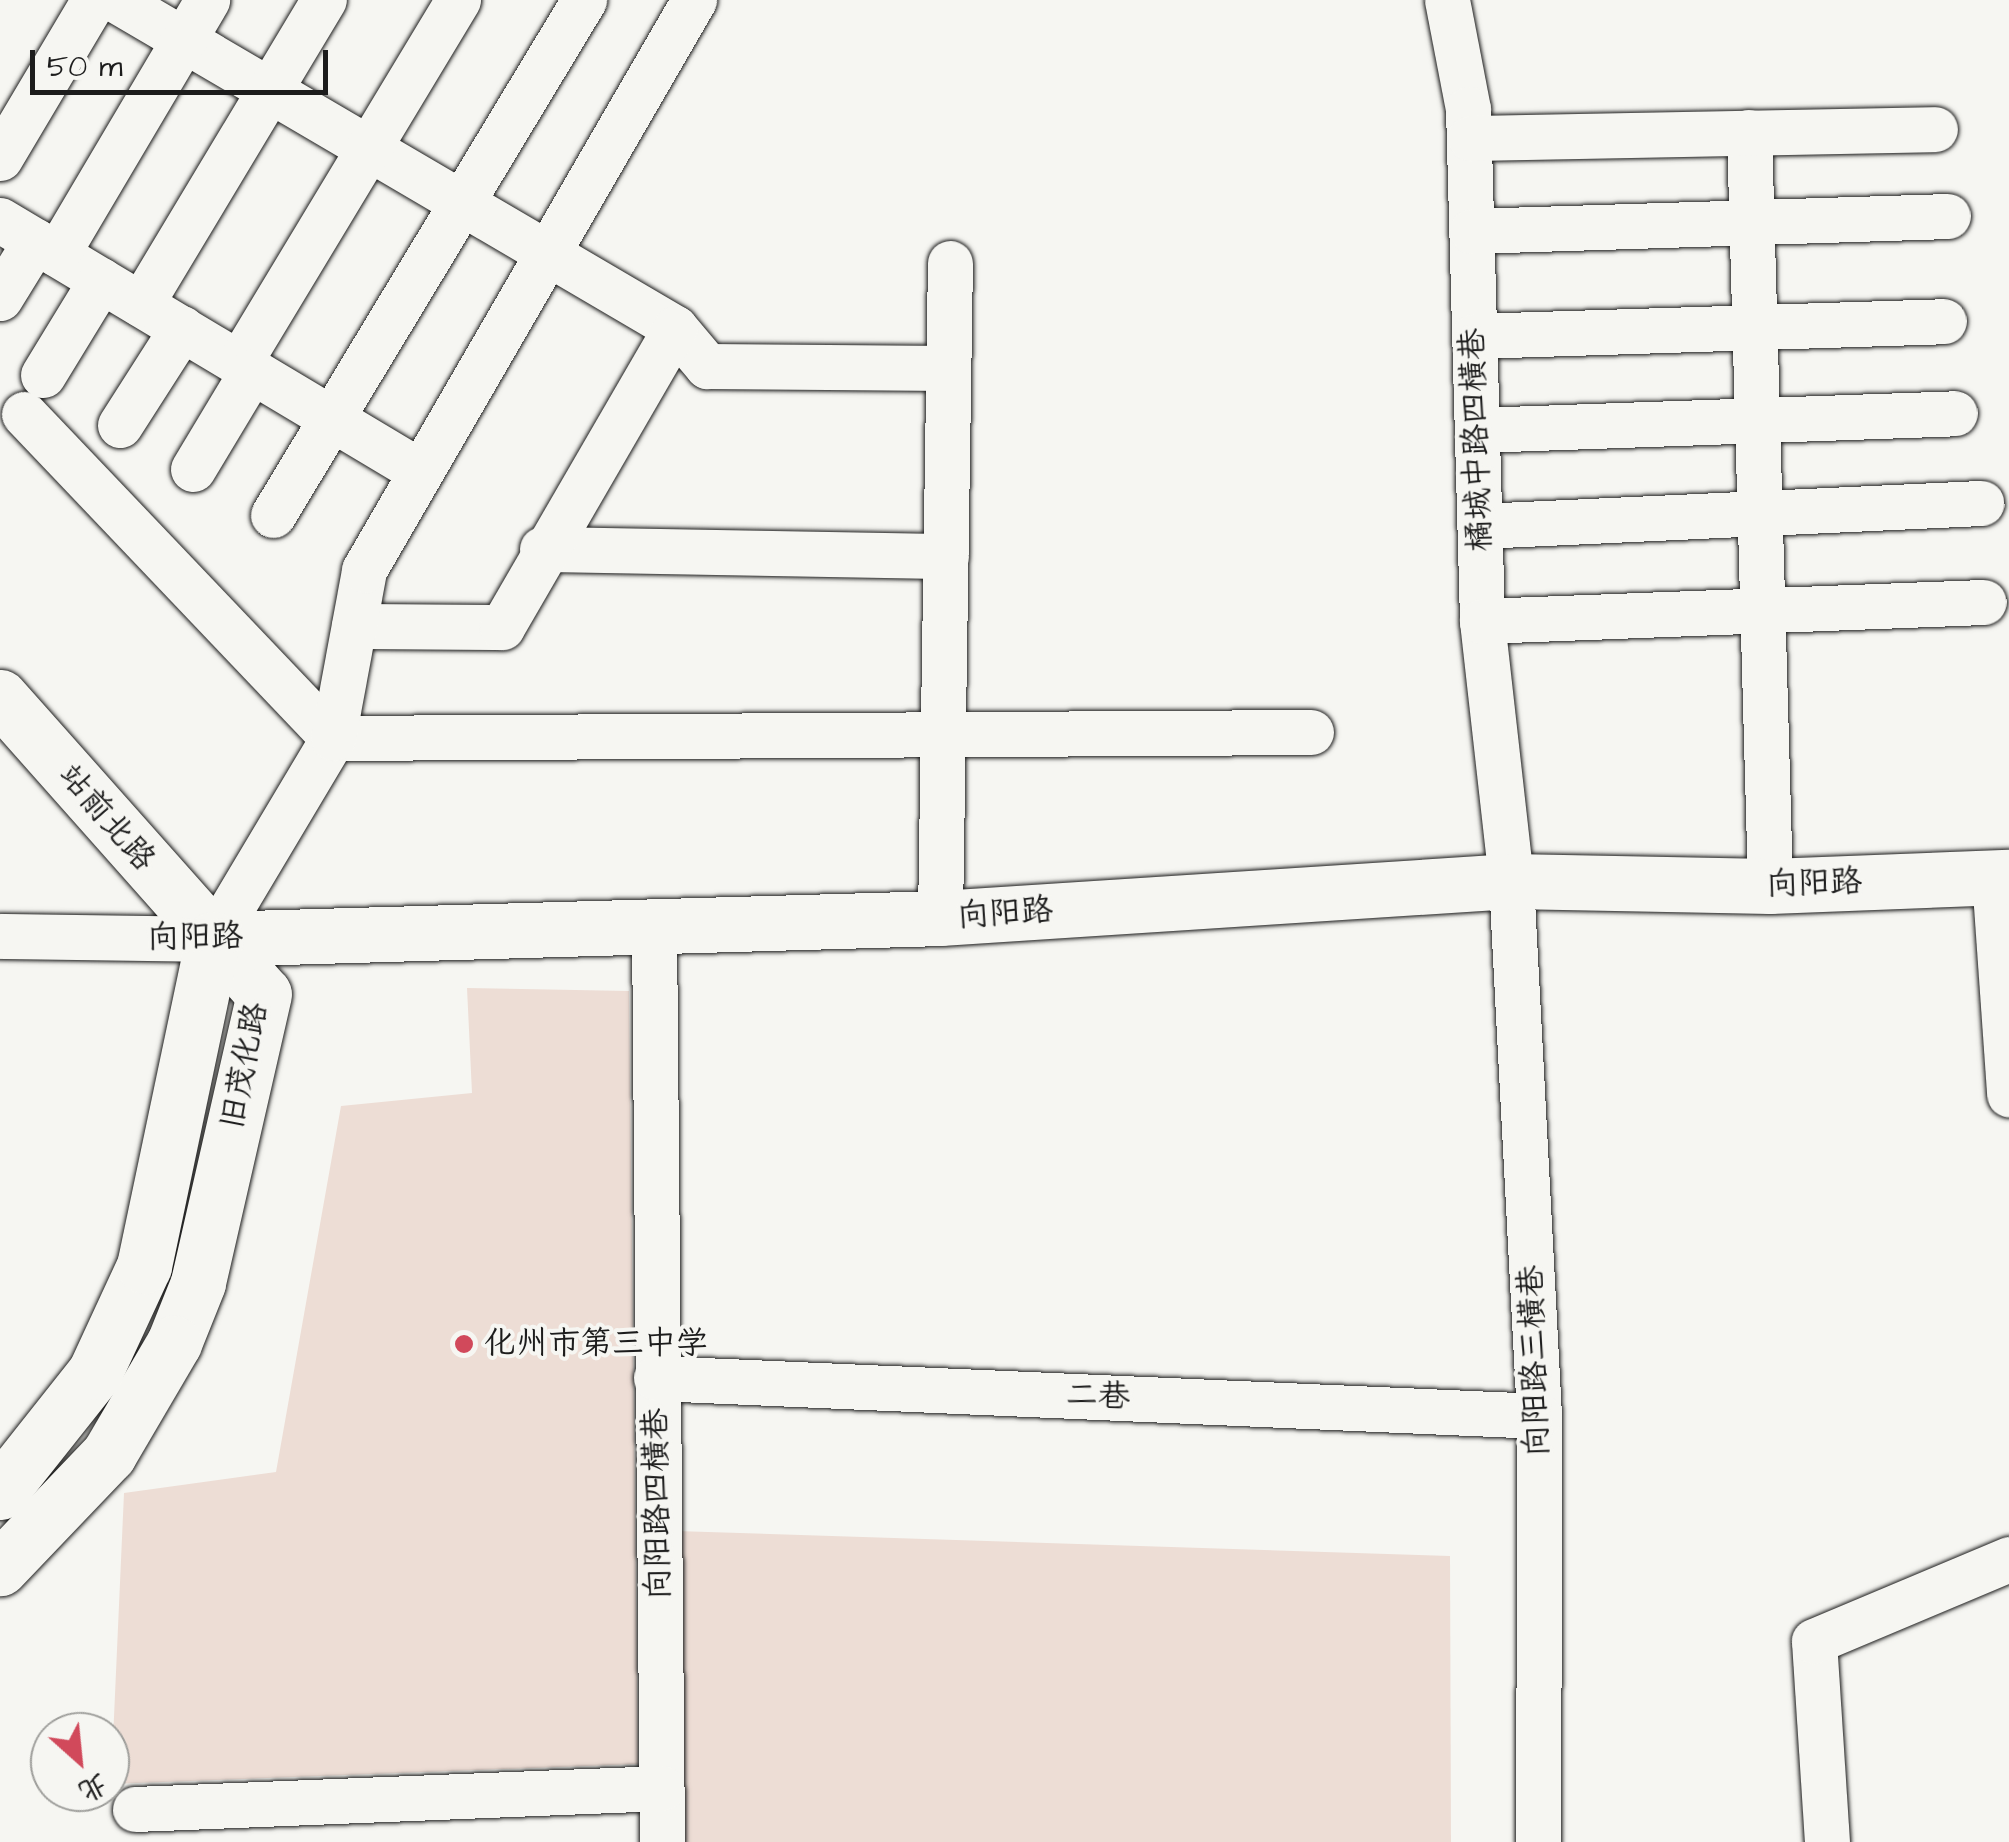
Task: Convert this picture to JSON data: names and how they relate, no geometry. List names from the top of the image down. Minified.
{"streets":{"main road":["站前北路","向阳路","旧茂化路"],"street":["橘城中路四横巷","向阳路三横巷","二巷","向阳路四横巷"]},"crossings":[["橘城中路四横巷","向阳路"],["橘城中路四横巷","向阳路三横巷"],["站前北路","向阳路"],["站前北路","旧茂化路"],["向阳路","旧茂化路"],["向阳路","向阳路三横巷"],["向阳路","向阳路四横巷"],["向阳路三横巷","二巷"],["二巷","向阳路四横巷"]],"places":["化州市第三中学"],"scale_bar":"50 m","north":"bottom right"}
